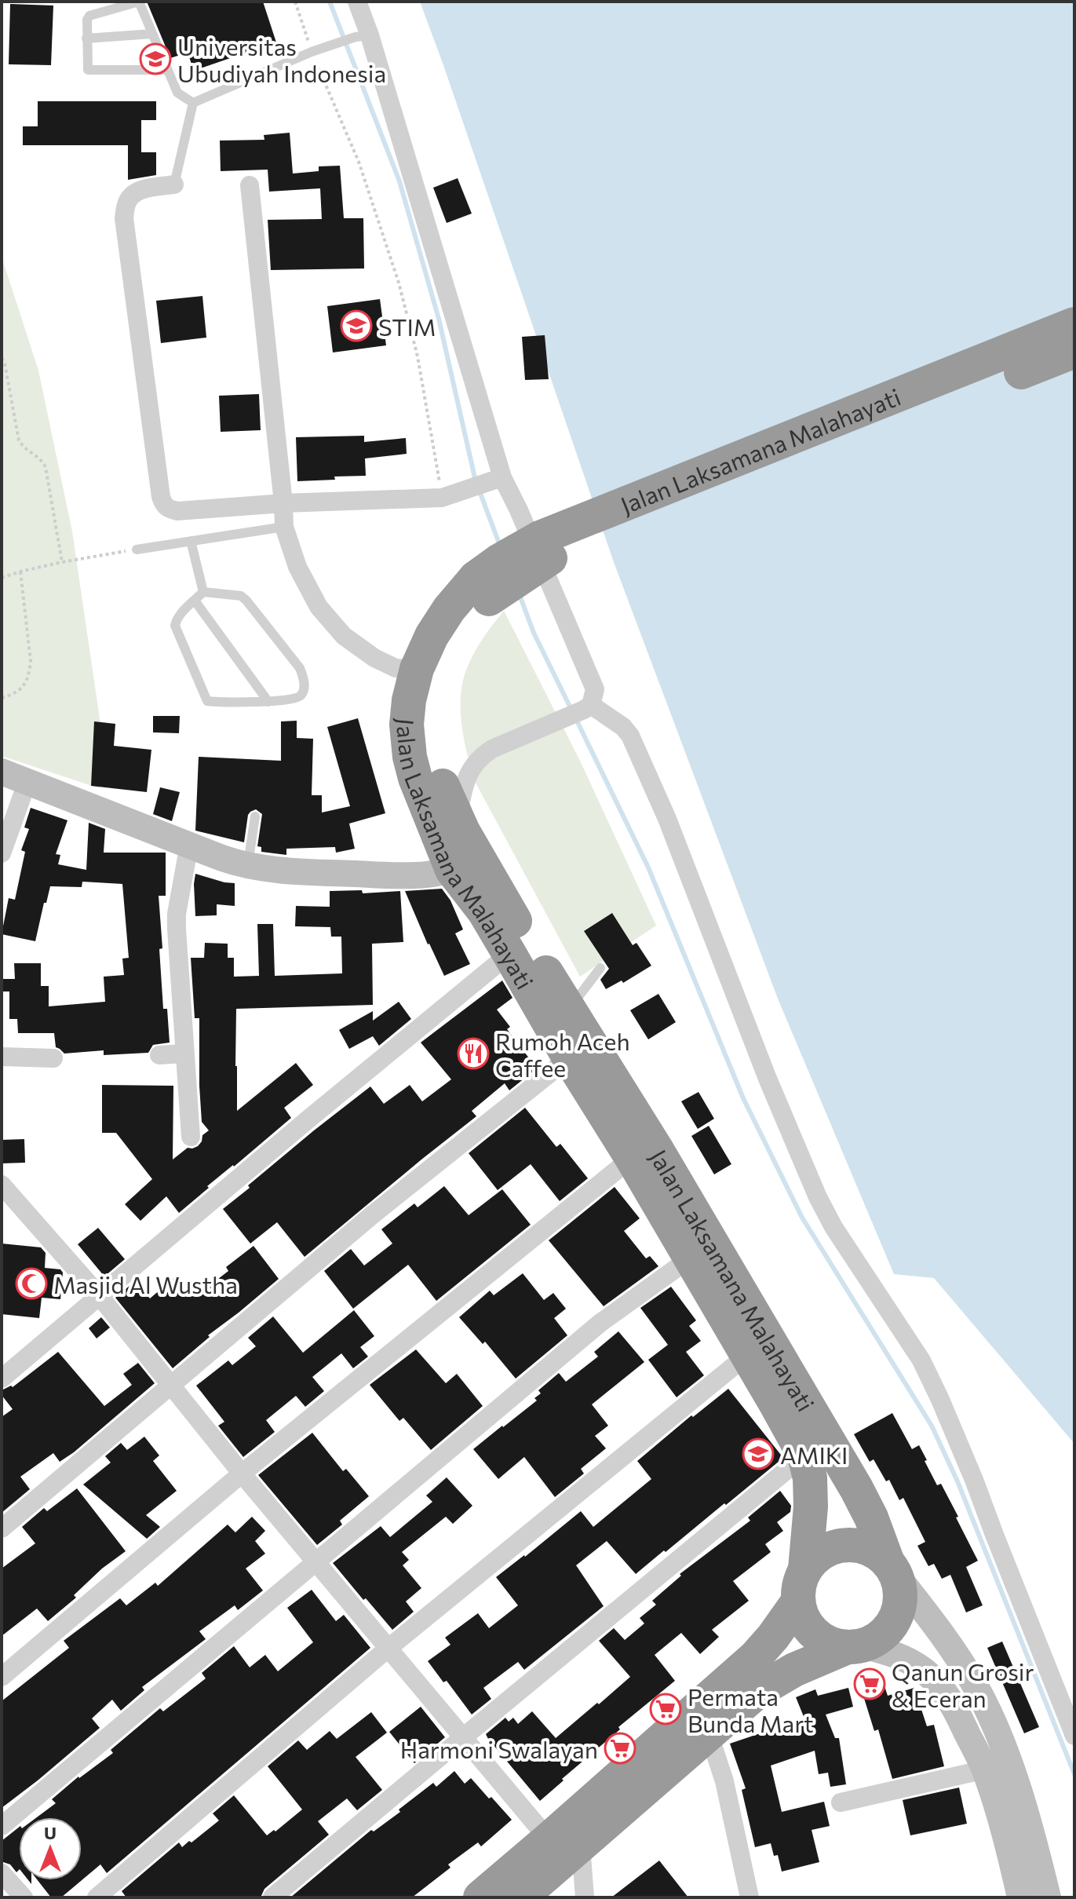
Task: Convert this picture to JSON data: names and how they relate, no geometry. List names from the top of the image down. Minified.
{"streets":{"highway":["Jalan Laksamana Malahayati"]},"places":{"school or university":["Universitas Ubudiyah Indonesia","STIM","AMIKI"],"restaurant":["Rumoh Aceh Caffee"],"mosque":["Masjid Al Wustha"],"supermarket":["Qanun Grosir & Eceran","Permata Bunda Mart","Harmoni Swalayan"]},"north":"top"}
